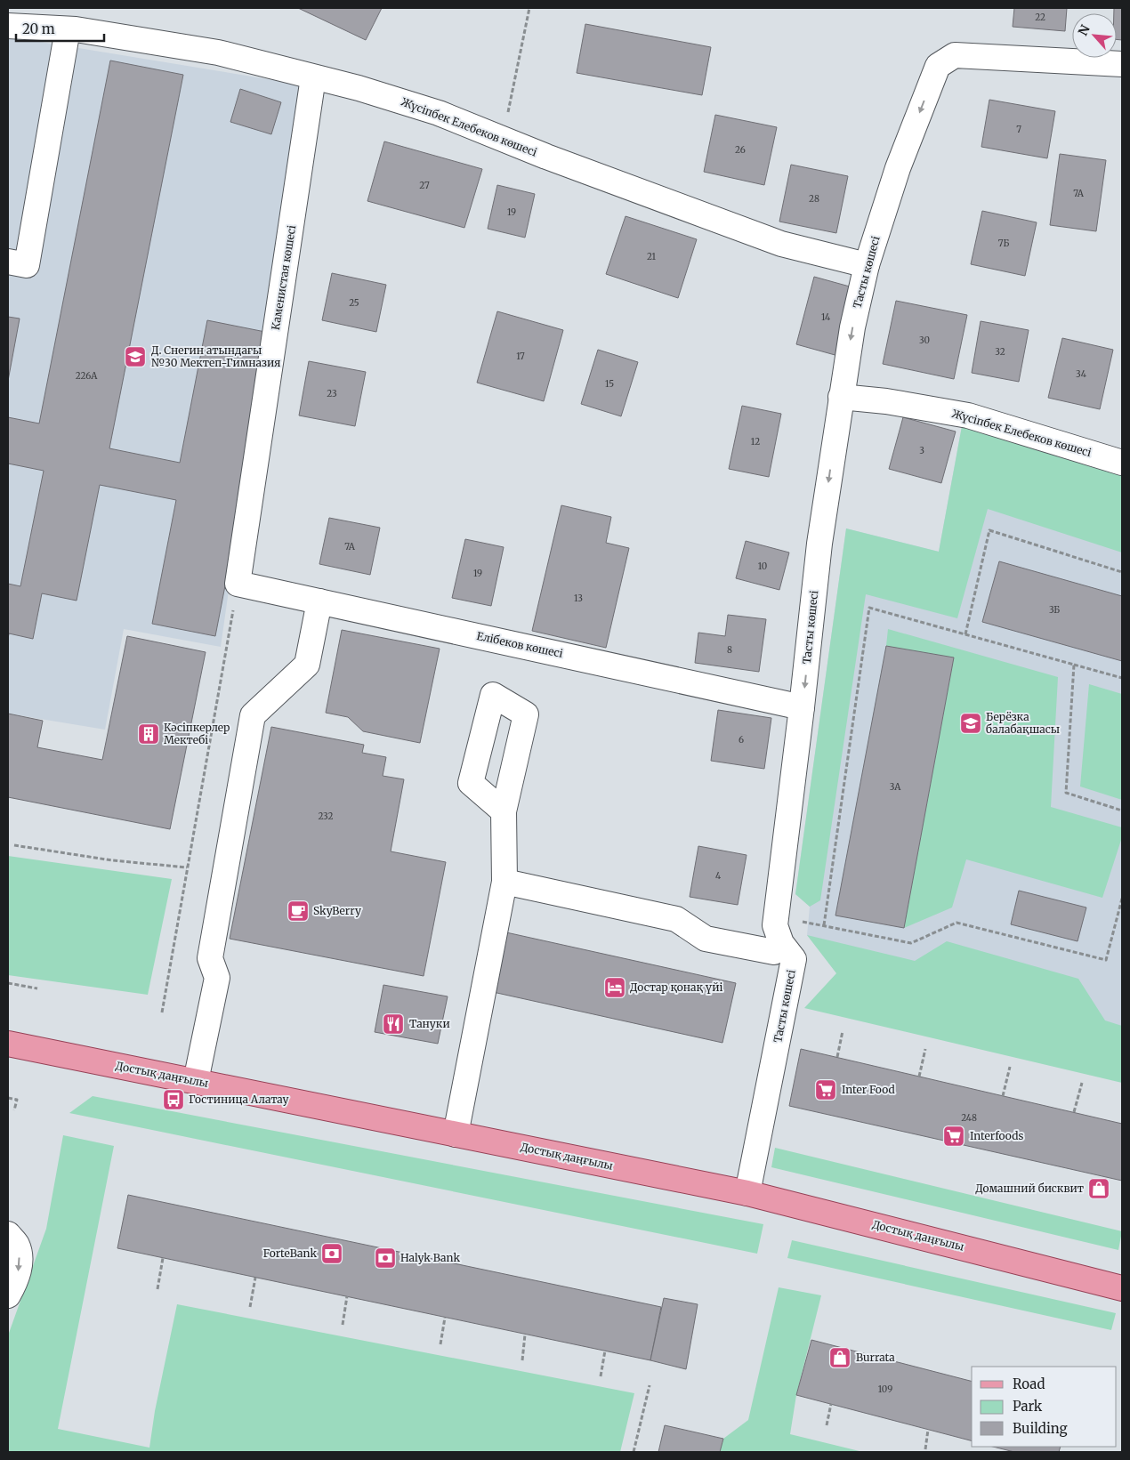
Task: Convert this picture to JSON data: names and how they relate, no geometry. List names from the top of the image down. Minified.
{"streets":{"main road":["Достық даңғылы"],"street":["Жүсіпбек Елебеков көшесі","Тасты көшесі","Каменистая көшесі","Елібеков көшесі"]},"crossings":[["Жүсіпбек Елебеков көшесі","Тасты көшесі"],["Жүсіпбек Елебеков көшесі","Каменистая көшесі"],["Тасты көшесі","Елібеков көшесі"],["Тасты көшесі","Достық даңғылы"],["Каменистая көшесі","Елібеков көшесі"]],"one_way":["Тасты көшесі"],"places":{"school or university":["Д. Снегин атындағы №30 Мектеп-Гимназия","Берёзка балабақшасы"],"building":["Кәсіпкерлер Мектебі"],"cafe":["SkyBerry"],"hotel":["Достар қонақ үйі"],"restaurant":["Тануки"],"supermarket":["Inter Food","Interfoods"],"bus stop":["Гостиница Алатау"],"shop":["Домашний бисквит","Burrata"],"bank":["ForteBank","Halyk Bank"]},"house_numbers":["22","7","26","27","7А","28","19","7Б","21","25","14","30","32","17","34","226А","15","23","12","3","7А","10","19","13","3Б","8","6","3А","232","4","248","109"],"legend":["Road","Park","Building"],"scale_bar":"20 m","north":"top left"}
